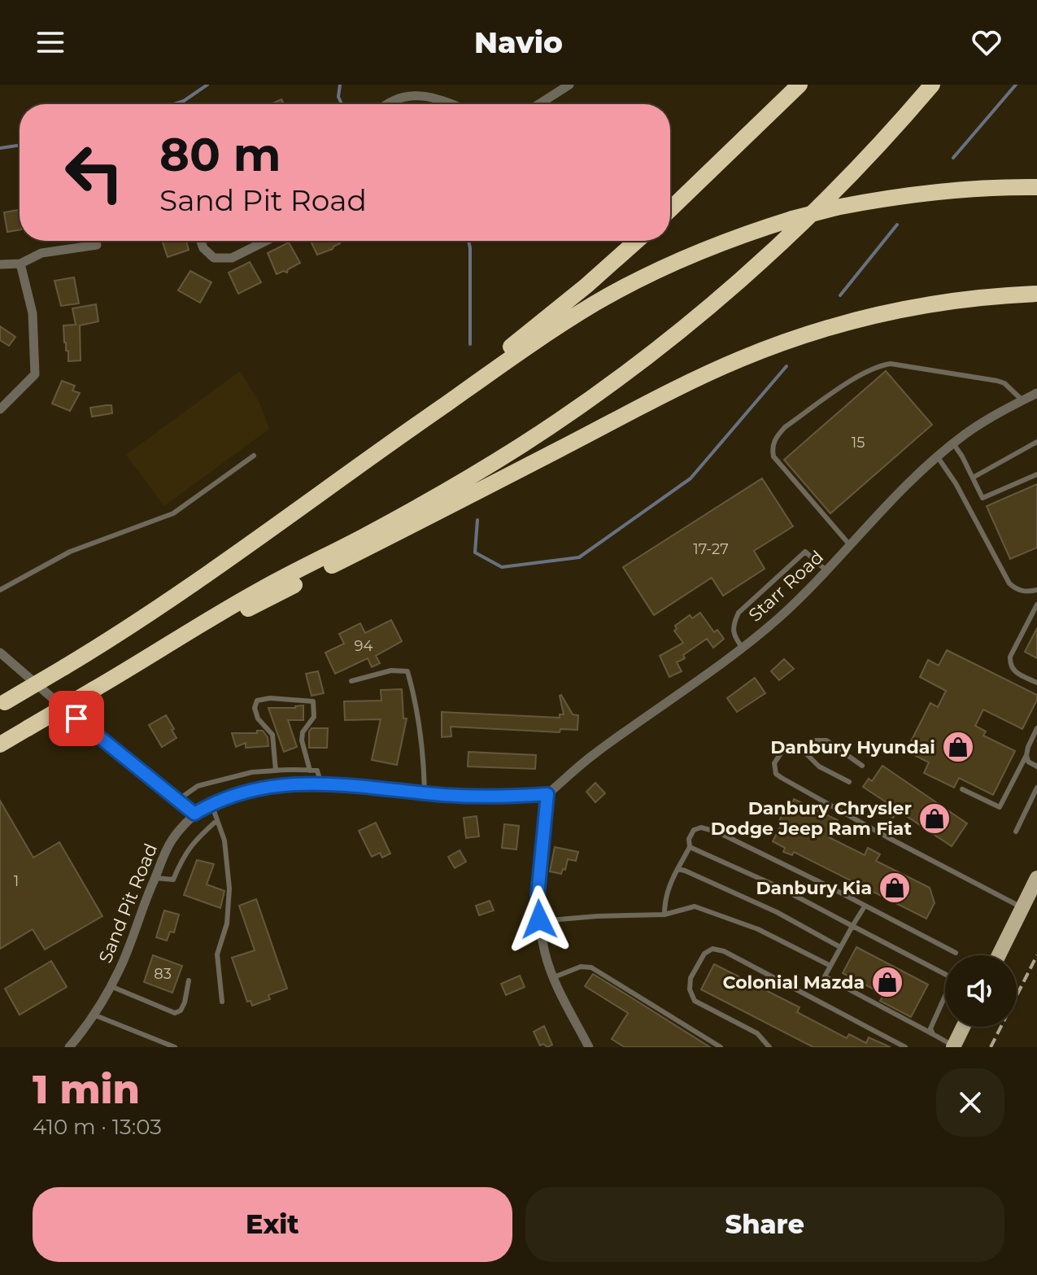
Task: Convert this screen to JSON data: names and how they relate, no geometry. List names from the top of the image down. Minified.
{"streets":{"street":["Starr Road","Sand Pit Road"]},"crossings":[["Starr Road","Sand Pit Road"]],"places":{"shop":["Danbury Hyundai","Danbury Chrysler Dodge Jeep Ram Fiat","Danbury Kia","Colonial Mazda"]},"house_numbers":["15","17-27","94","1","83"],"page":{"header":"Navio","turn":["80 m","Sand Pit Road"],"heading":["1 min","410 m · 13:03"],"buttons":["Exit","Share"]}}
